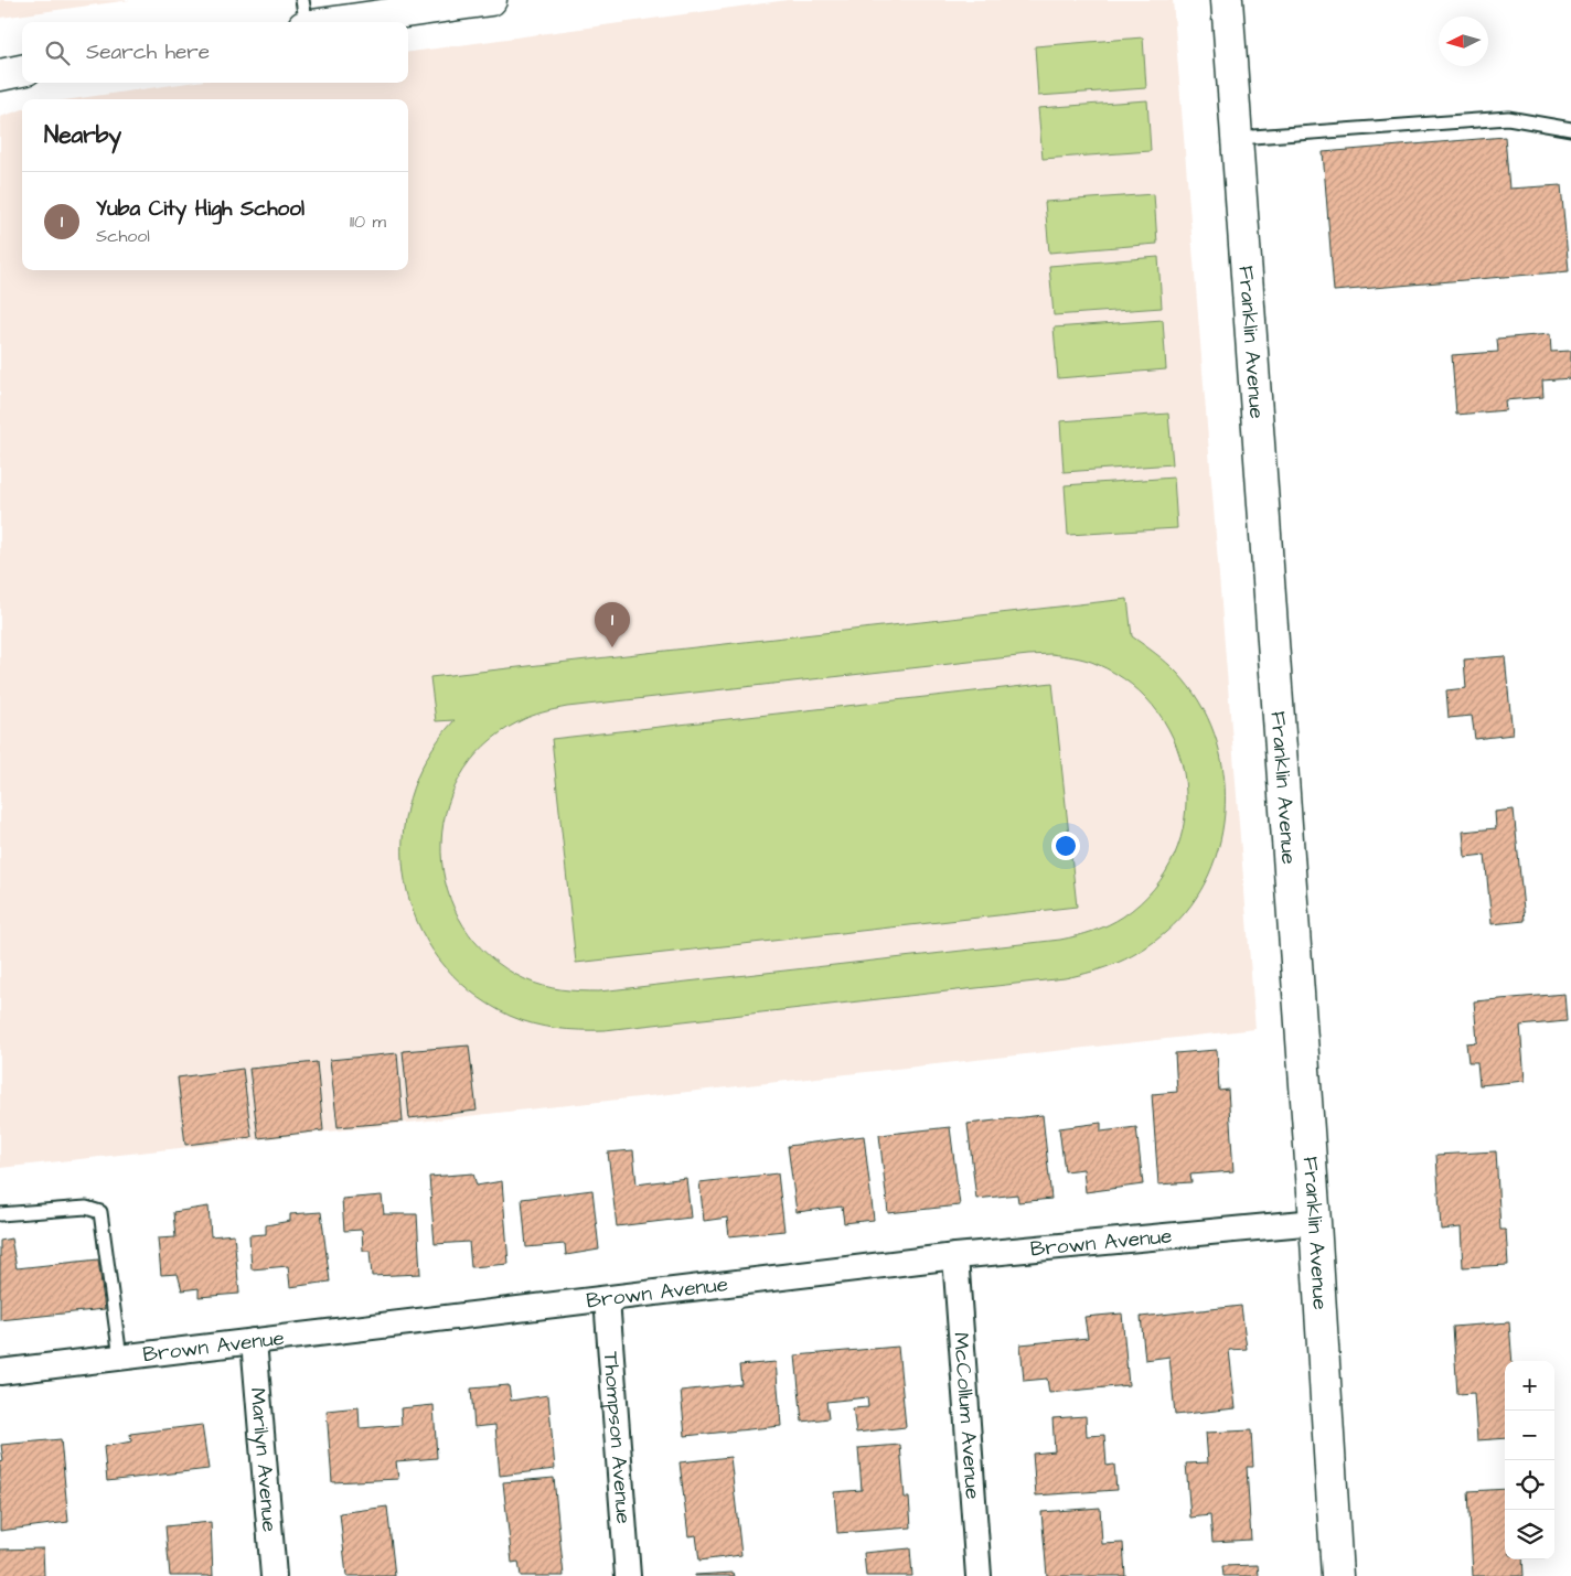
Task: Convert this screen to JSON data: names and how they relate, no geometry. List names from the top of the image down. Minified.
{"streets":{"street":["Franklin Avenue","Brown Avenue","McCollum Avenue","Thompson Avenue","Marilyn Avenue"]},"crossings":[["Franklin Avenue","Brown Avenue"],["Brown Avenue","McCollum Avenue"],["Brown Avenue","Thompson Avenue"],["Brown Avenue","Marilyn Avenue"]],"north":"left","page":{"search":"Search here","heading":"Nearby","list":[{"mark":"1","name":"Yuba City High School","note":"School","value":"110 m"}],"pins":"1","map_buttons":["+","−"]}}
